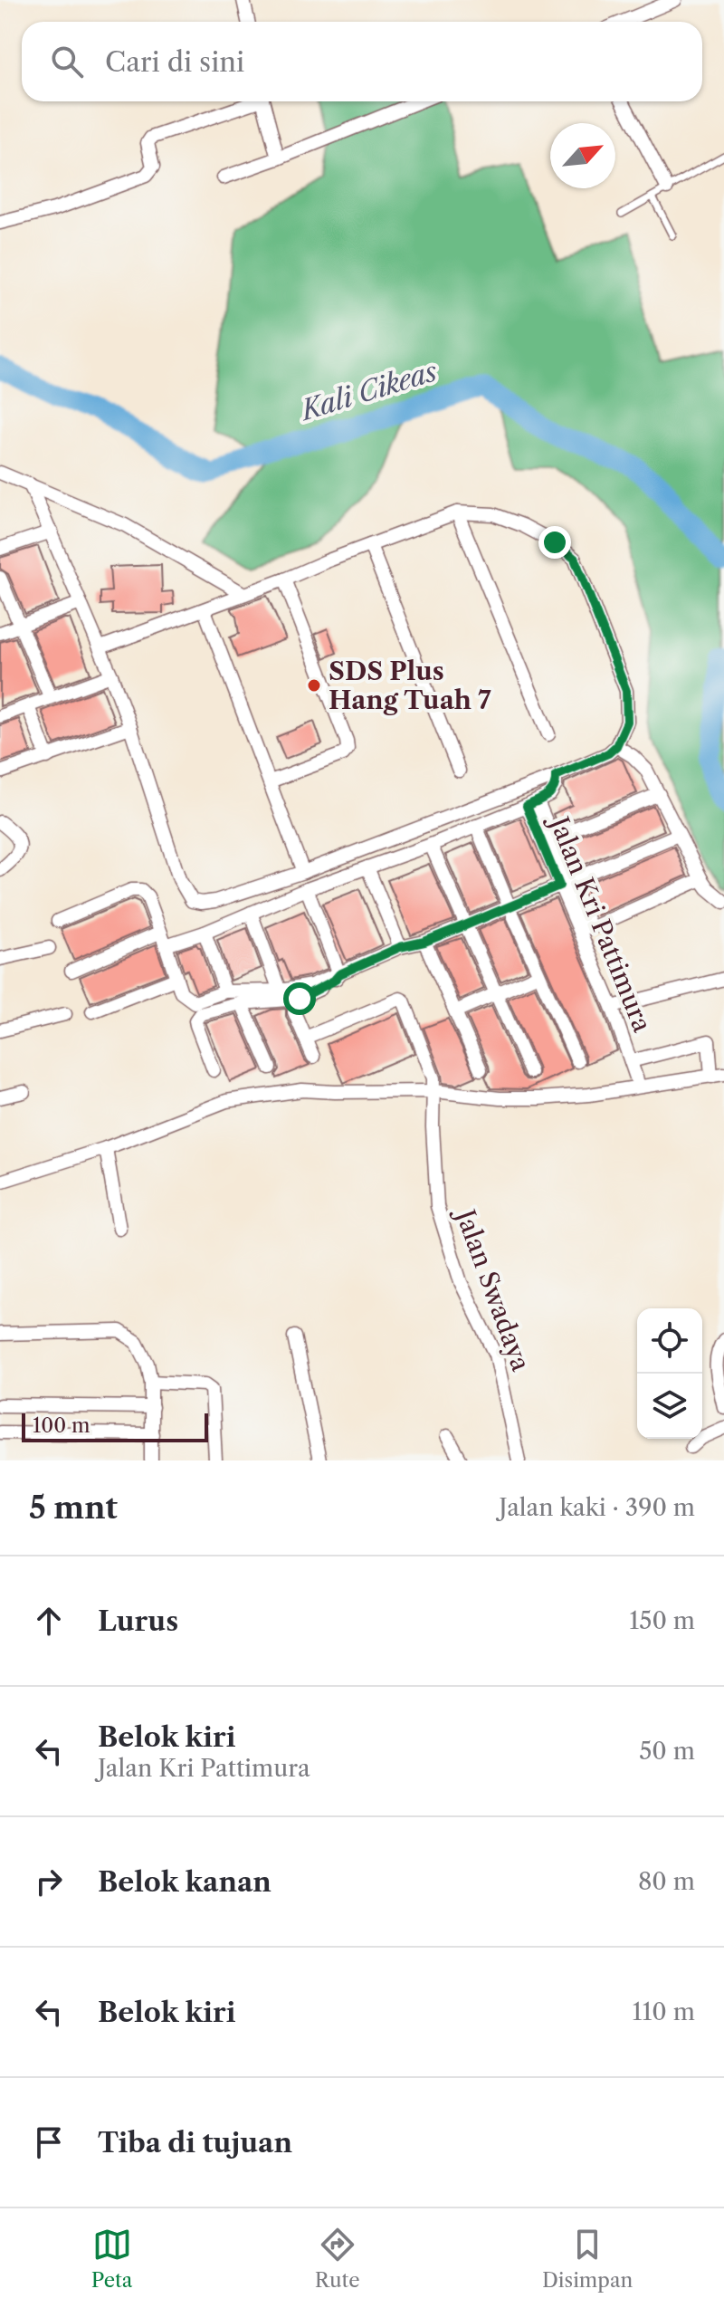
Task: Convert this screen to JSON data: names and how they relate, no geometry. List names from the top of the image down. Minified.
{"streets":{"street":["Jalan Kri Pattimura","Jalan Swadaya"]},"water":["Kali Cikeas"],"places":["SDS Plus Hang Tuah 7"],"scale_bar":"100 m","north":"top right","page":{"search":"Cari di sini","scale":"100 m","heading":["5 mnt","Jalan kaki · 390 m"],"list":[["Lurus","150 m"],["Belok kiri","Jalan Kri Pattimura","50 m"],["Belok kanan","80 m"],["Belok kiri","110 m"],"Tiba di tujuan"],"nav":["Peta","Rute","Disimpan"]}}
